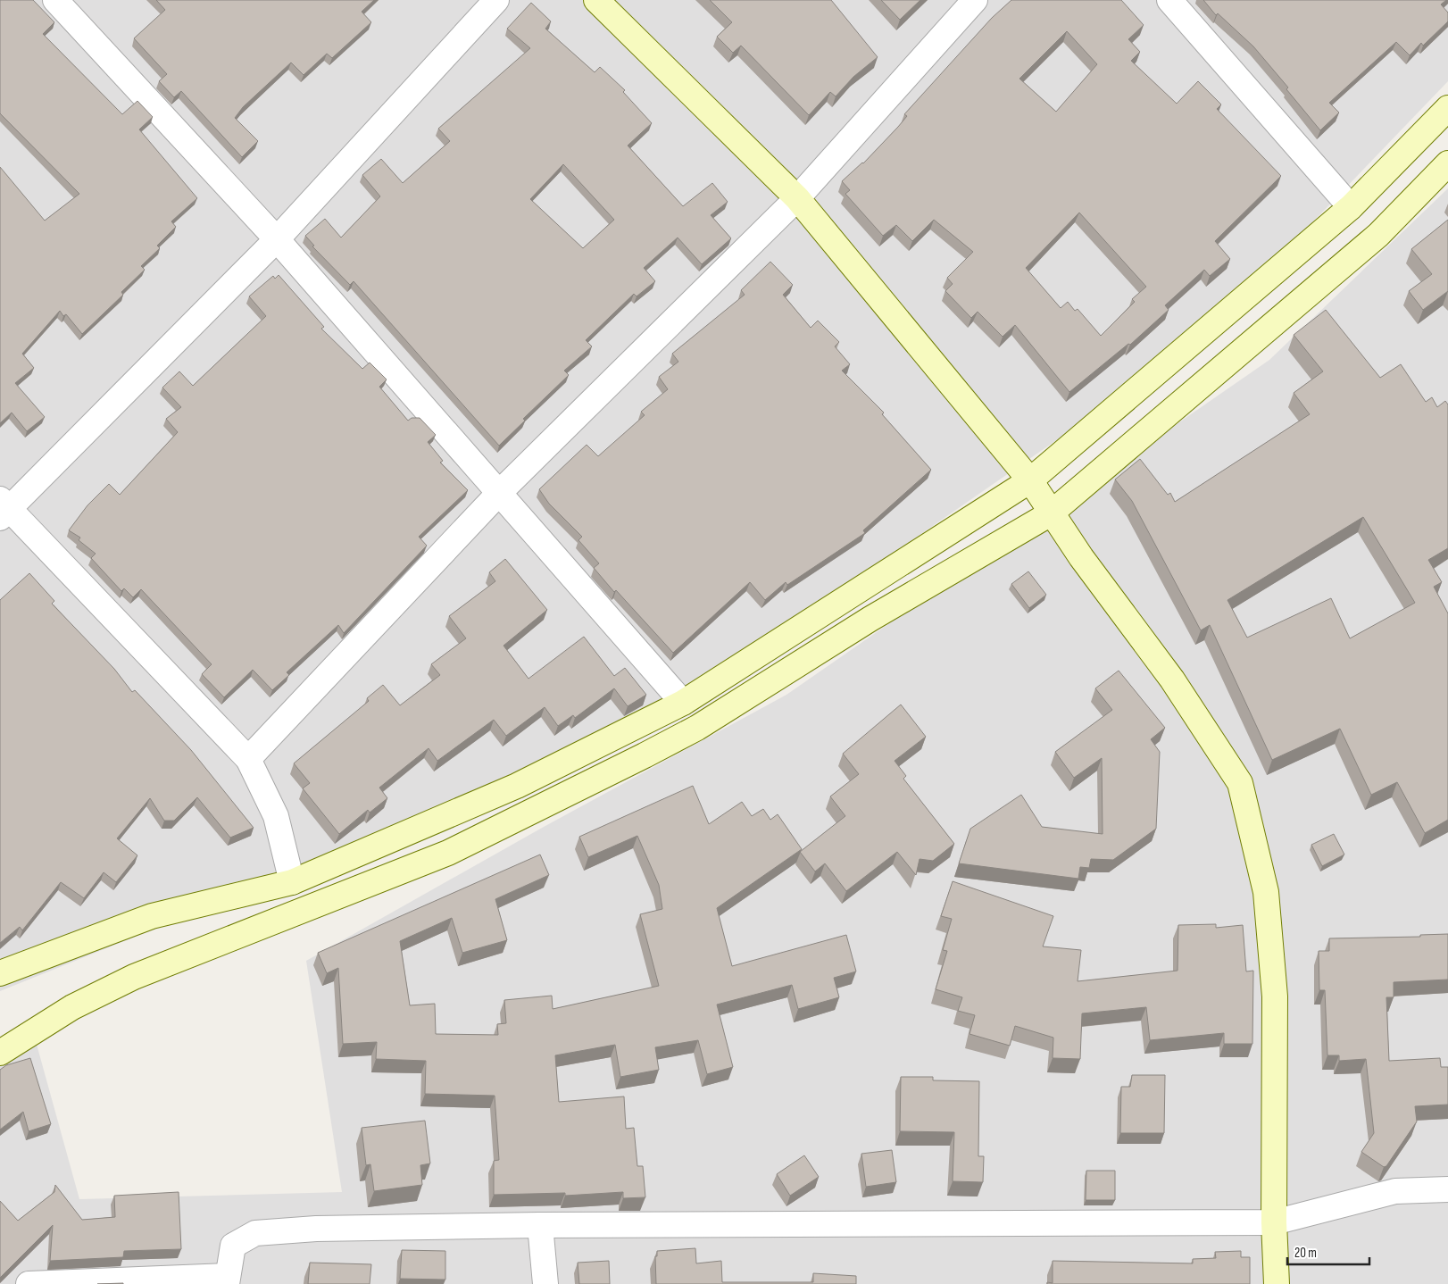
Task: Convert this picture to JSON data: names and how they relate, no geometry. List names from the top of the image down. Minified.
{"scale_bar":"20 m"}
